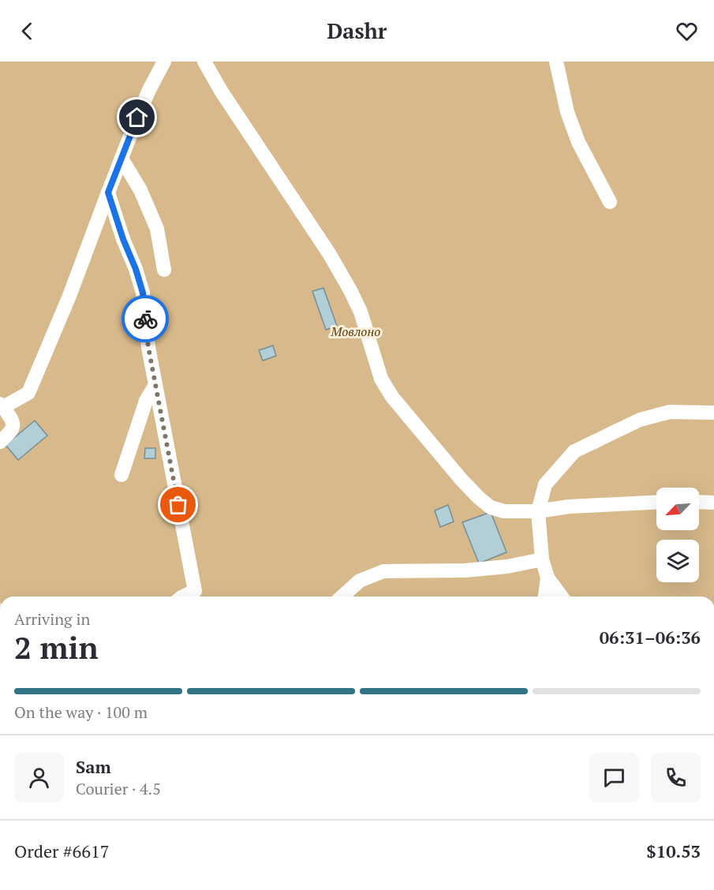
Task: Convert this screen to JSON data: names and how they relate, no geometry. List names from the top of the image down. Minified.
{"parks":["Мовлоно"],"north":"bottom left","page":{"header":"Dashr","heading":["2 min","Arriving in","06:31–06:36"],"panel":["Sam","Courier · 4.5","Order #6617","$10.53"],"bar":"On the way · 100 m"}}
